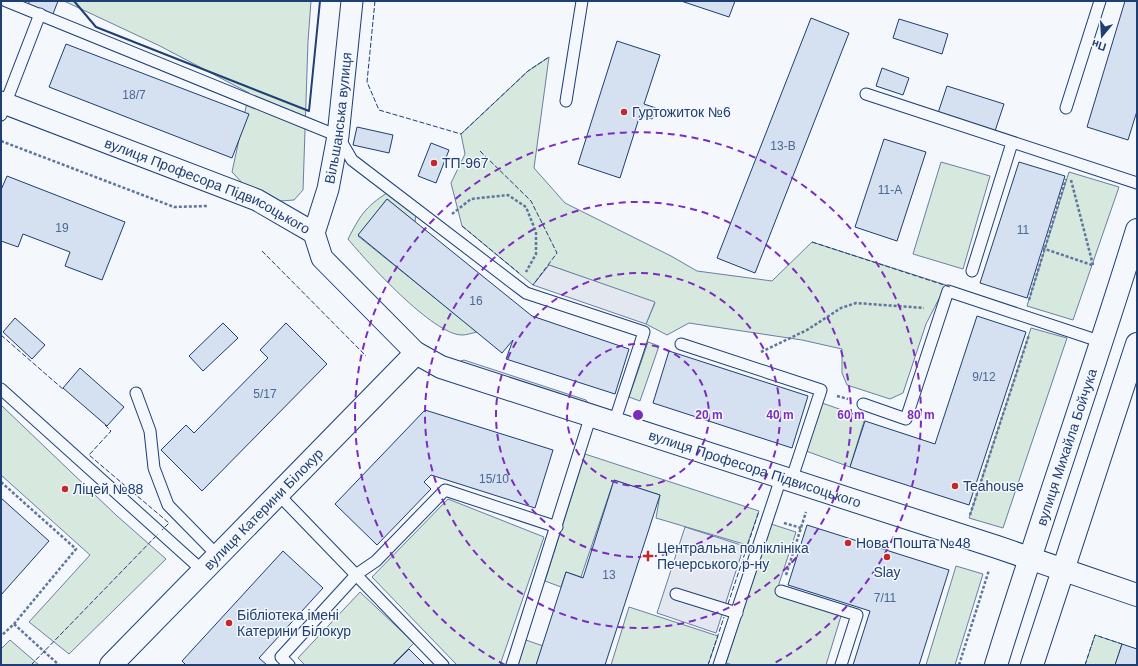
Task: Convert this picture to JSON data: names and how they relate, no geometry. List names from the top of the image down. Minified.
{"streets":{"street":["Вільшанська вулиця","вулиця Професора Підвисоцького","вулиця Михайла Бойчука","вулиця Катерини Білокур"]},"crossings":[["Вільшанська вулиця","вулиця Професора Підвисоцького"],["вулиця Професора Підвисоцького","вулиця Михайла Бойчука"],["вулиця Професора Підвисоцького","вулиця Катерини Білокур"]],"places":{"other":["Гуртожиток №6","ТП-967","Teahouse","Ліцей №88","Нова Пошта №48","Slay","Бібліотека імені Катерини Білокур"],"health":["Центральна поліклініка Печерського р-ну"]},"house_numbers":["18/7","13-В","11-А","19","11","16","9/12","5/17","15/10","13","7/11"],"north":"bottom","rings":["20 m","40 m","60 m","80 m"]}
